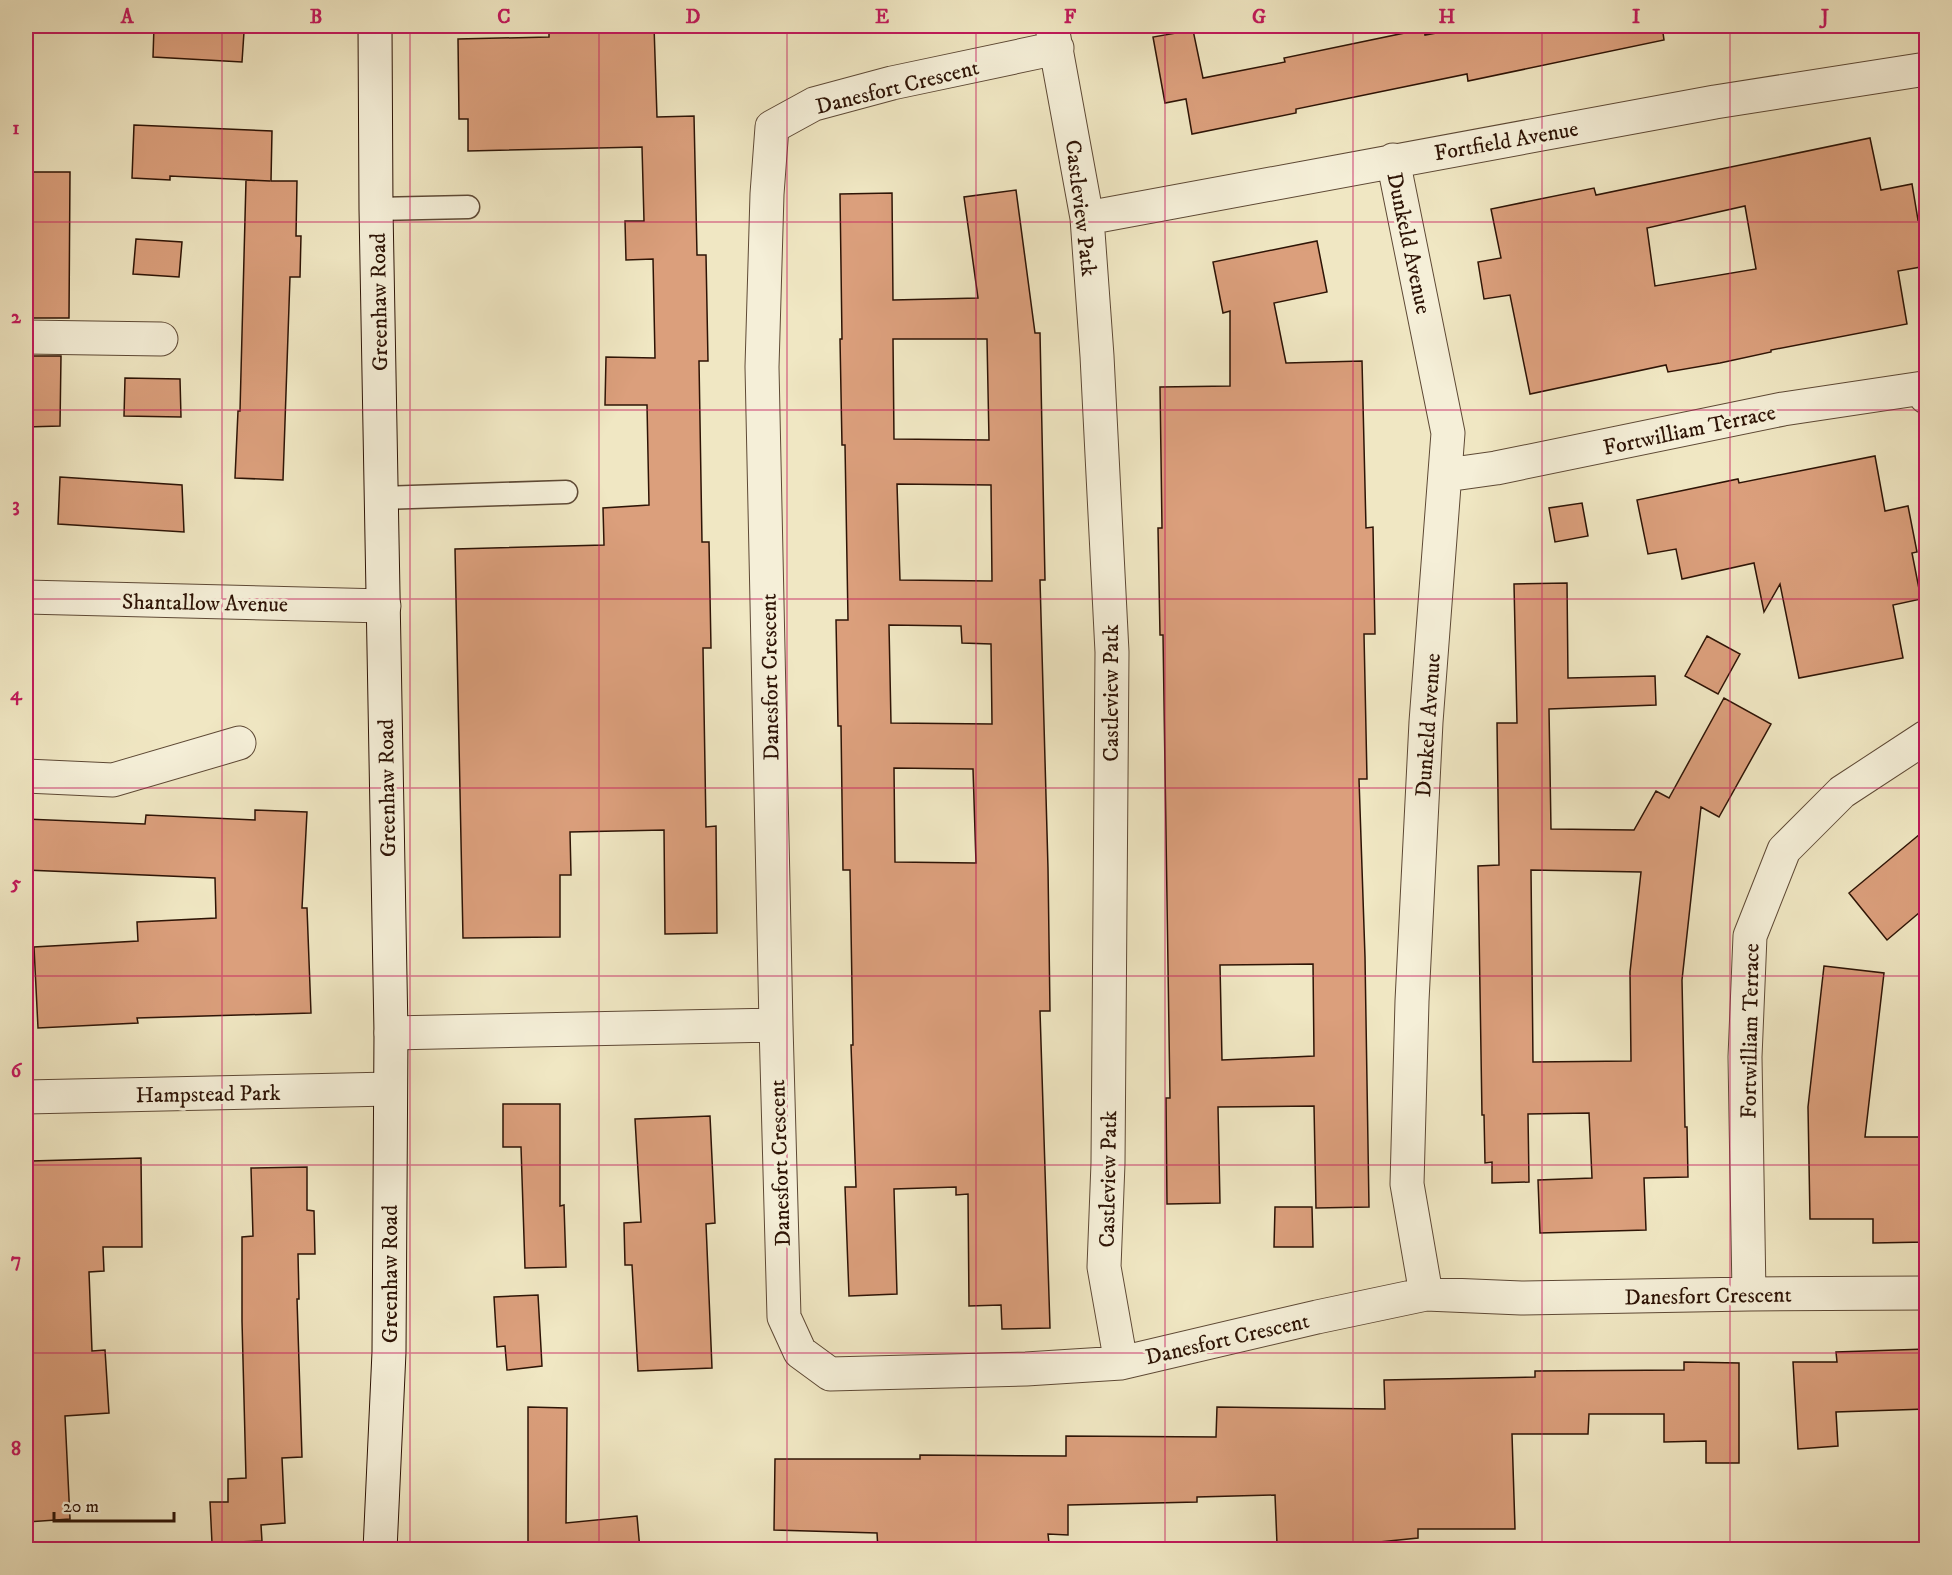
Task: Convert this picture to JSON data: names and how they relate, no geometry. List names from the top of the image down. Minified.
{"streets":{"street":["Danesfort Crescent","Fortfield Avenue","Castleview Patk","Dunkeld Avenue","Greenhaw Road","Fortwilliam Terrace","Shantallow Avenue","Hampstead Park"]},"crossings":[["Danesfort Crescent","Castleview Patk"],["Danesfort Crescent","Dunkeld Avenue"],["Danesfort Crescent","Fortwilliam Terrace"],["Fortfield Avenue","Castleview Patk"],["Fortfield Avenue","Dunkeld Avenue"],["Dunkeld Avenue","Fortwilliam Terrace"],["Greenhaw Road","Shantallow Avenue"],["Greenhaw Road","Hampstead Park"]],"scale_bar":"20 m","grid":{"columns":["A","B","C","D","E","F","G","H","I","J"],"rows":["1","2","3","4","5","6","7","8"]}}
